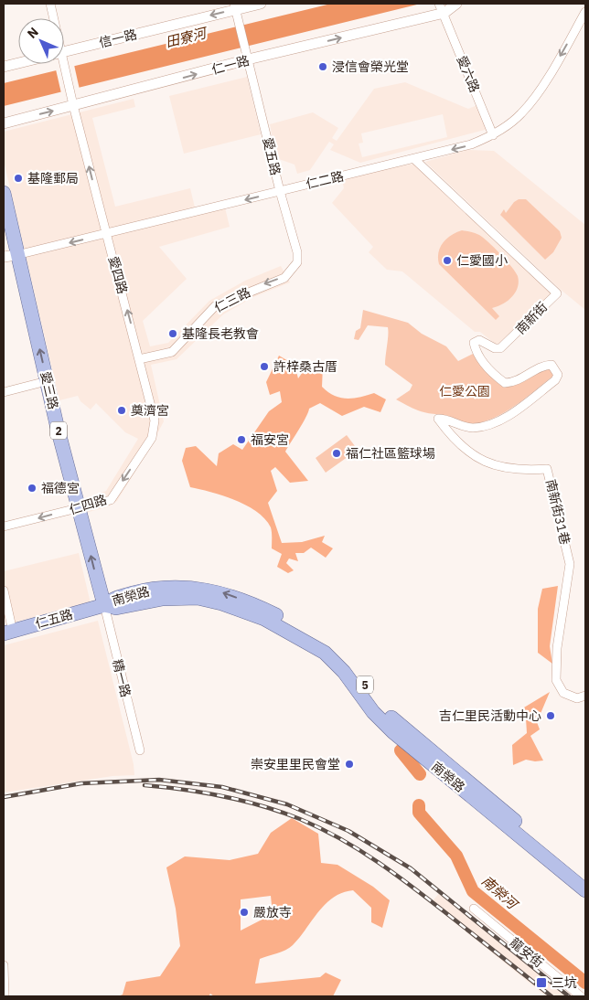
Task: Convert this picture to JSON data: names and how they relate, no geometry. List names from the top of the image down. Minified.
{"streets":{"main road":["愛三路","2","南榮路","仁五路","5"],"street":["信一路","仁一路","愛六路","愛五路","仁二路","愛四路","仁三路","南新街","仁四路","南新街31巷","精一路","龍安街"]},"crossings":[["信一路","愛五路"],["仁一路","愛六路"],["仁一路","愛五路"],["仁一路","愛四路"],["愛六路","仁二路"],["愛五路","仁二路"],["愛五路","仁三路"],["仁二路","愛四路"],["仁二路","南新街"],["仁二路","愛三路"],["愛四路","仁三路"],["愛四路","仁四路"],["南新街","南新街31巷"],["愛三路","仁四路"],["愛三路","南榮路"],["愛三路","仁五路"],["愛三路","精一路"],["南榮路","仁五路"],["南榮路","精一路"],["仁五路","精一路"]],"one_way":["信一路","仁一路","仁二路","愛四路","仁三路","愛三路","仁四路"],"water":["田寮河","南榮河"],"parks":["仁愛公園"],"places":{"other":["浸信會榮光堂","基隆郵局","仁愛國小","基隆長老教會","許梓桑古厝","奠濟宮","福安宮","福仁社區籃球場","福德宮","吉仁里民活動中心","崇安里里民會堂","嚴放寺"],"transit":["三坑"]},"north":"top left"}
